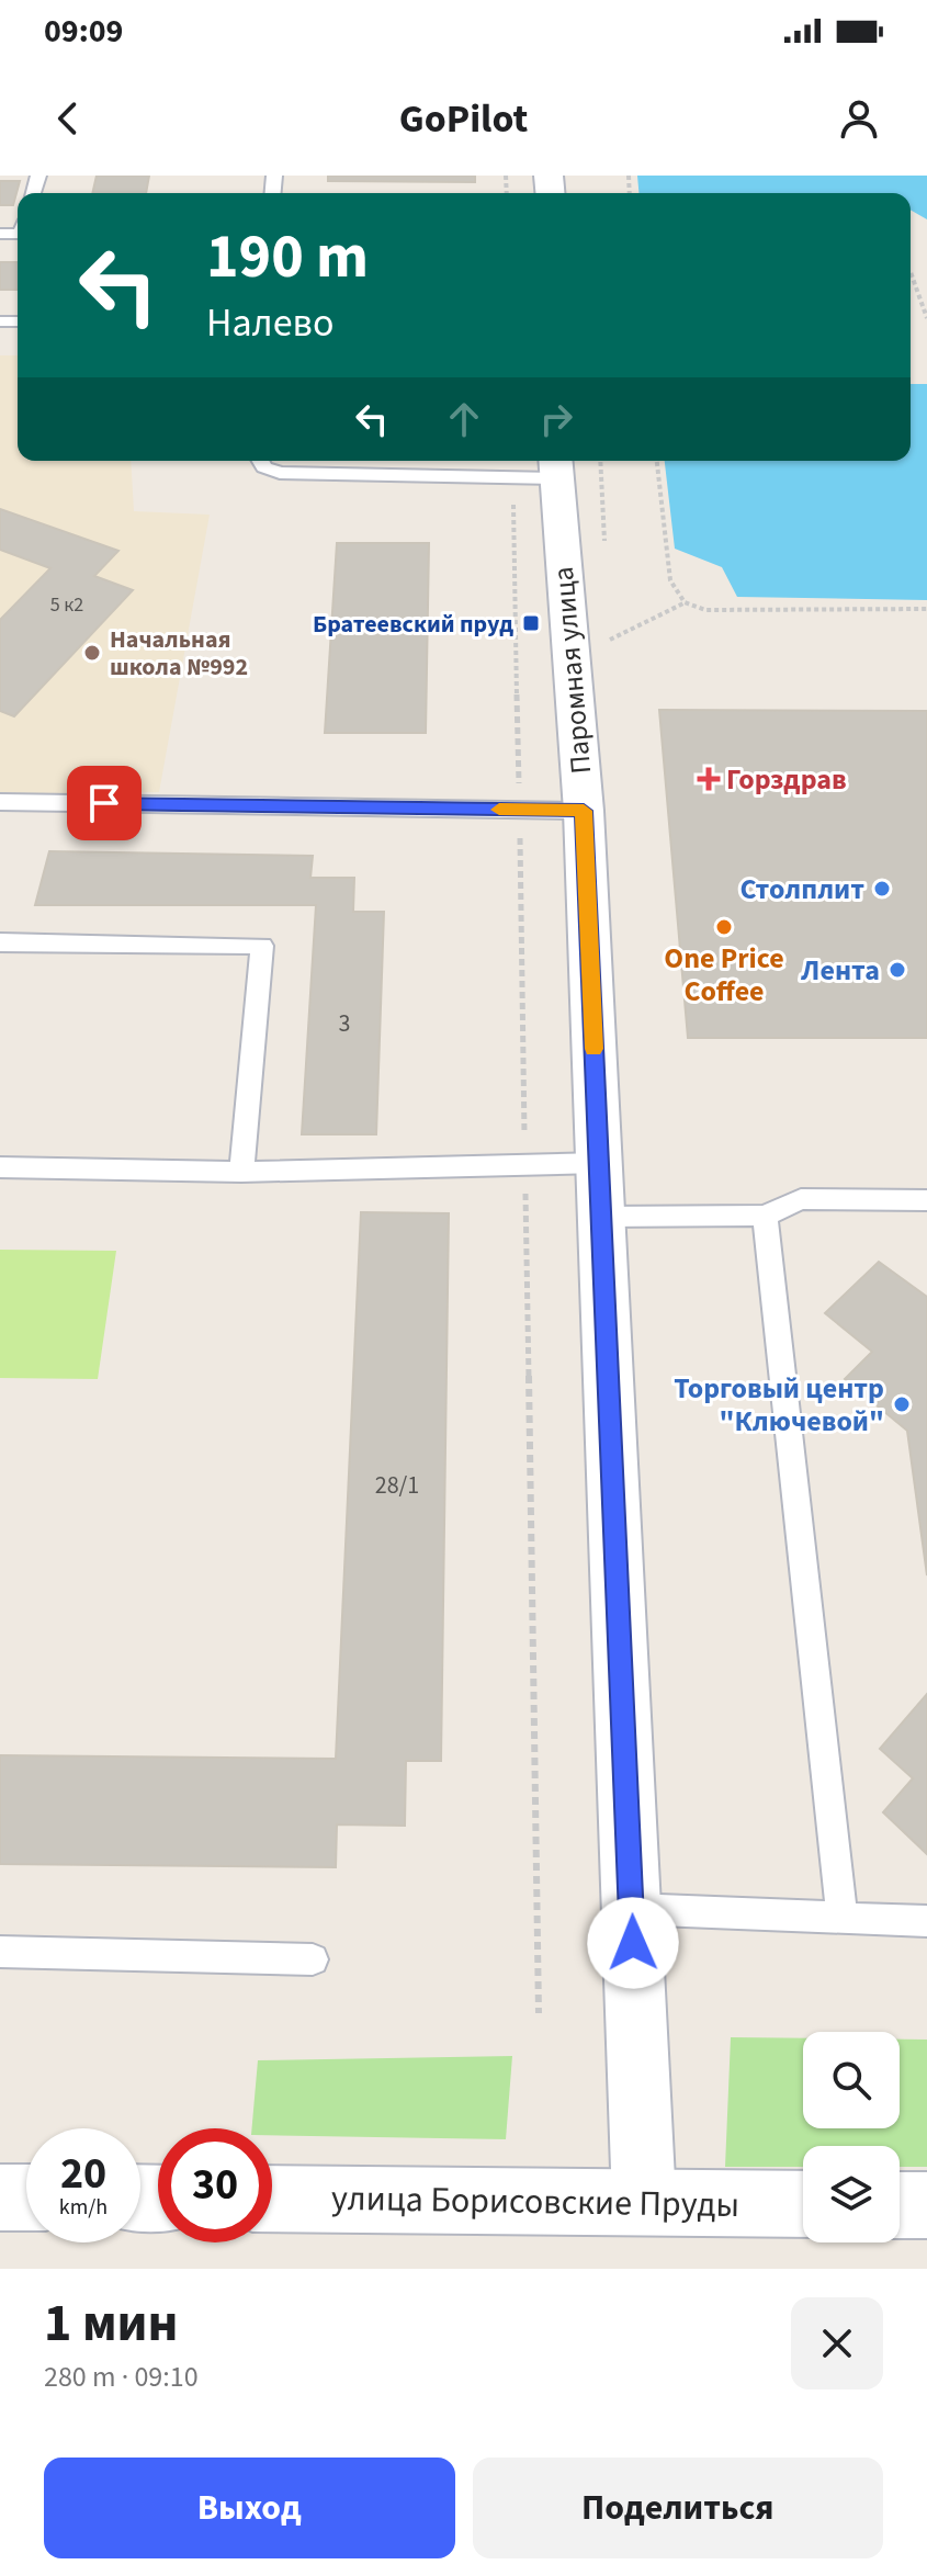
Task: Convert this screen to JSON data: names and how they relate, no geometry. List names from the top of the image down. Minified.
{"streets":{"street":["Паромная улица","улица Борисовские Пруды"]},"crossings":[["Паромная улица","улица Борисовские Пруды"]],"places":{"transit":["Братеевский пруд"],"other":["Начальная школа №992","Столплит","One Price Coffee","Лента","Торговый центр \"Ключевой\""],"health":["Горздрав"]},"house_numbers":["5 к2","3","28/1"],"page":{"status":"09:09","header":"GoPilot","turn":["190 m","Налево"],"speed":"20 km/h","limit":"30","heading":["1 мин","280 m · 09:10"],"buttons":["Выход","Поделиться"]}}
